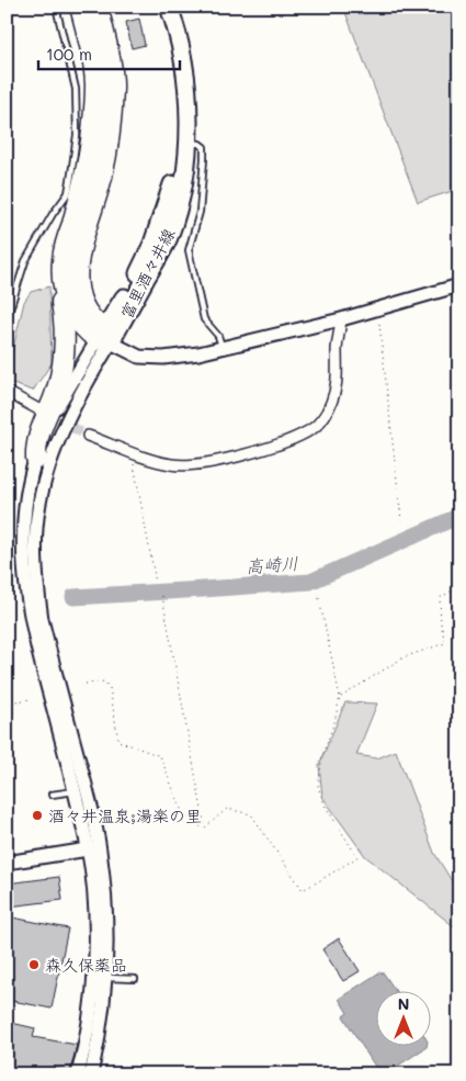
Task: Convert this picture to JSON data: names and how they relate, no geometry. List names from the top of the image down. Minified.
{"streets":{"main road":["富里酒々井線"]},"water":["高崎川"],"places":["酒々井温泉;湯楽の里","森久保薬品"],"scale_bar":"100 m","north":"top"}
